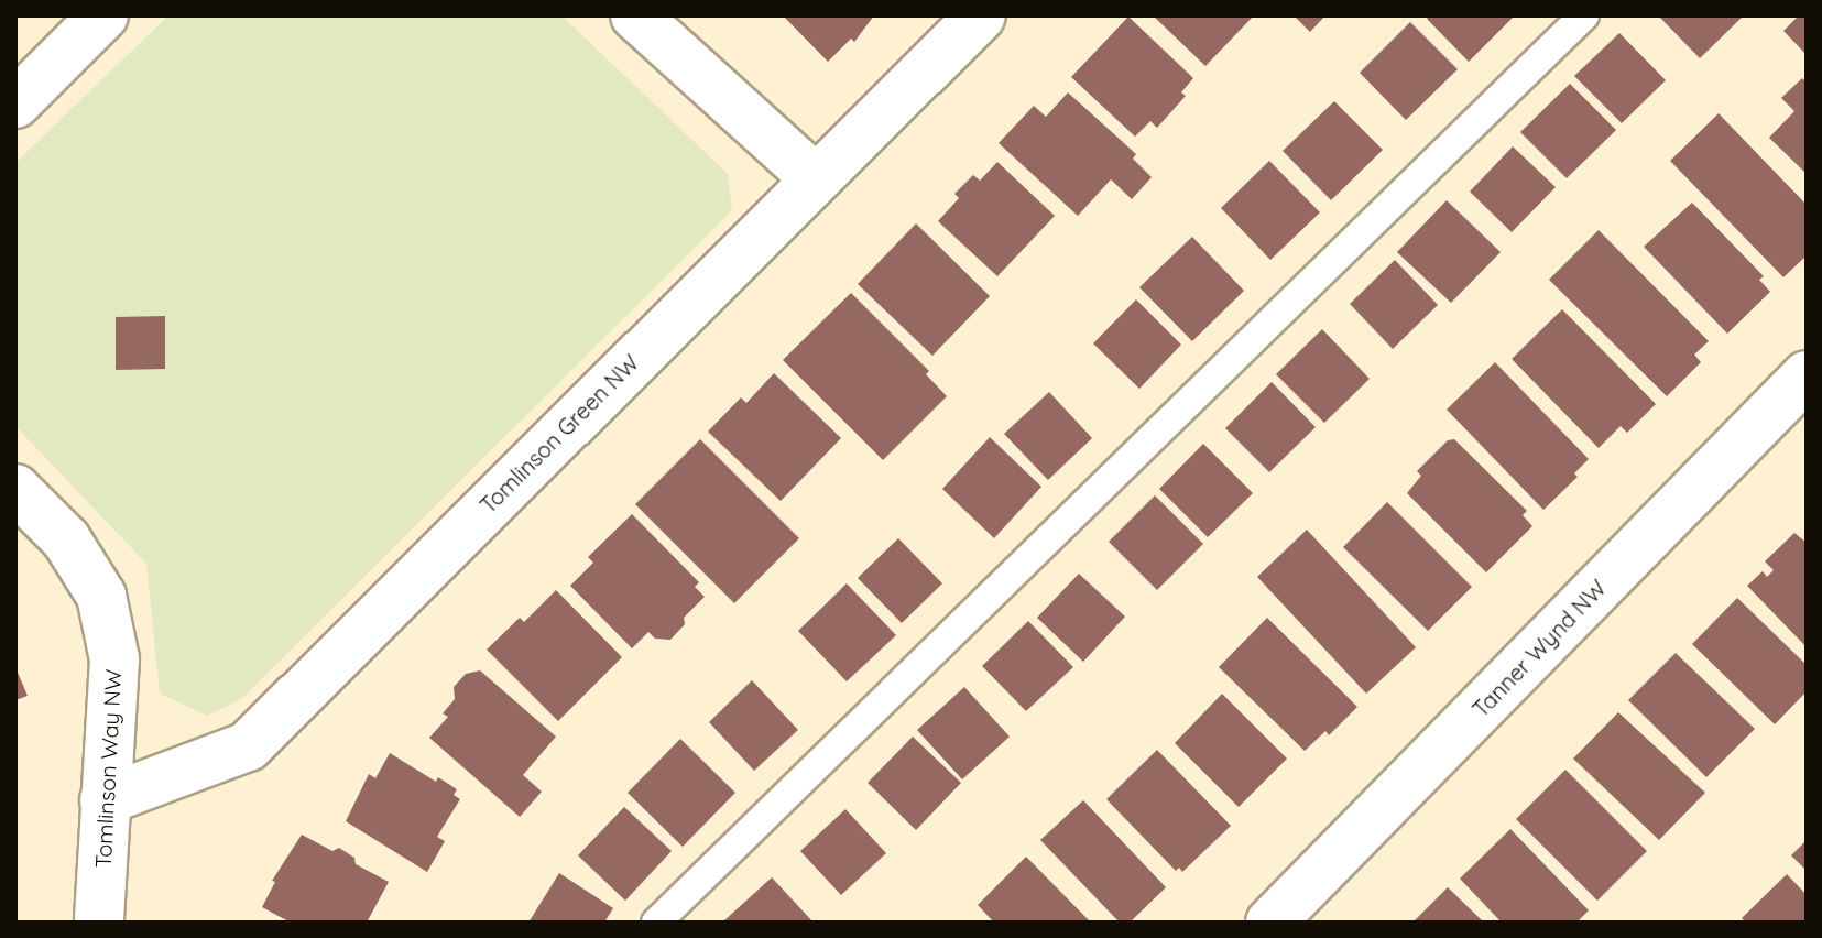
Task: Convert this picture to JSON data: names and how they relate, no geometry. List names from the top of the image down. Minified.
{"streets":{"street":["Tomlinson Green NW","Tanner Wynd NW","Tomlinson Way NW"]},"crossings":[["Tomlinson Green NW","Tomlinson Way NW"]]}
